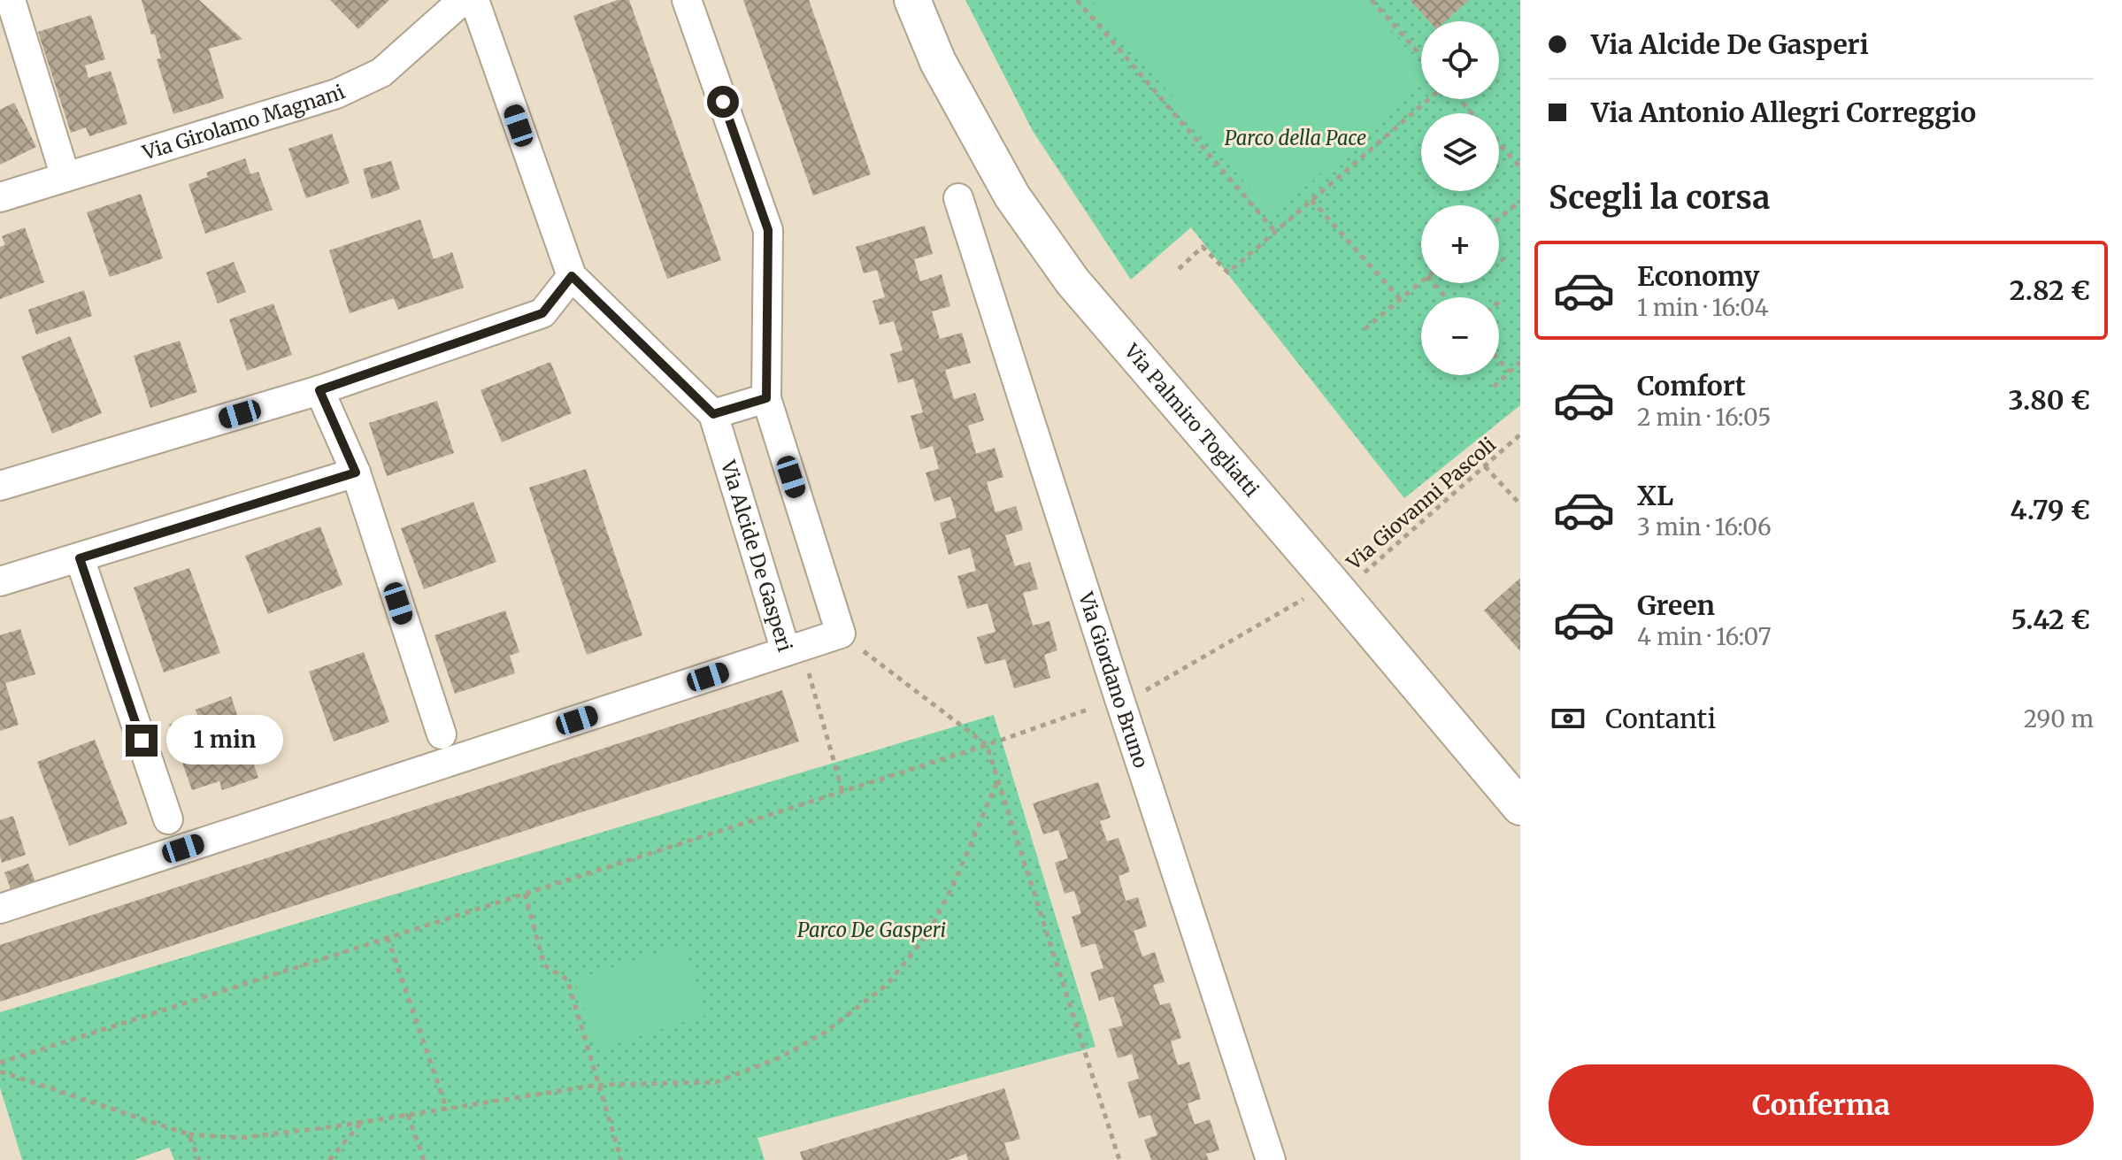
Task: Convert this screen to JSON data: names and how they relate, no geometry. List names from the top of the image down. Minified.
{"streets":{"street":["Via Girolamo Magnani","Via Palmiro Togliatti","Via Alcide De Gasperi","Via Giordano Bruno"],"path":["Via Giovanni Pascoli"]},"crossings":[["Via Palmiro Togliatti","Via Giovanni Pascoli"],["Via Giovanni Pascoli","Via Giordano Bruno"]],"parks":["Parco della Pace","Parco De Gasperi"],"page":{"banner":["Via Alcide De Gasperi","Via Antonio Allegri Correggio"],"map_buttons":["+","−"],"heading":"Scegli la corsa","list":[{"name":"Economy","note":"1 min · 16:04","value":"2.82 €"},{"name":"Comfort","note":"2 min · 16:05","value":"3.80 €"},{"name":"XL","note":"3 min · 16:06","value":"4.79 €"},{"name":"Green","note":"4 min · 16:07","value":"5.42 €"}],"pay":["Contanti","290 m"],"bubble":"1 min","buttons":"Conferma"}}
